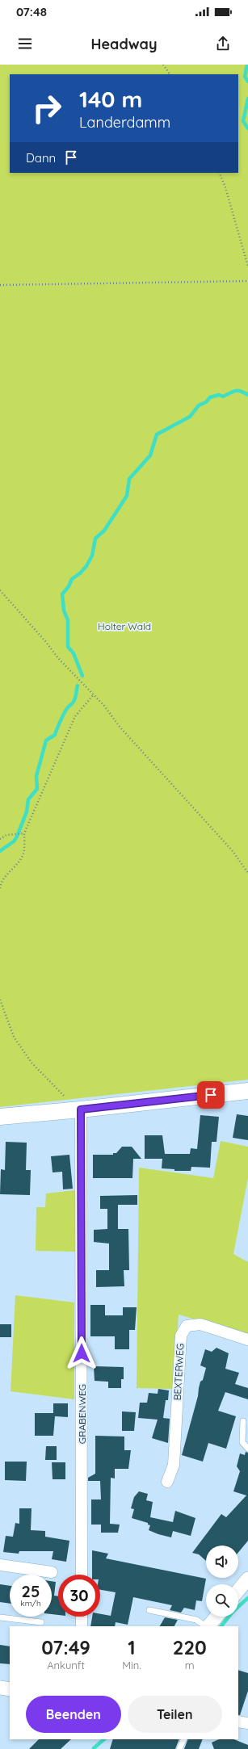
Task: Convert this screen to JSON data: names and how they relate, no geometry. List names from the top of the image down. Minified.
{"streets":{"street":["BEXTERWEG","GRABENWEG"]},"parks":["Holter Wald"],"page":{"status":"07:48","header":"Headway","turn":["140 m","Landerdamm"],"then":"Dann","speed":"25 km/h","limit":"30","eta":["07:49","Ankunft","1","Min.","220","m"],"buttons":["Beenden","Teilen"]}}
